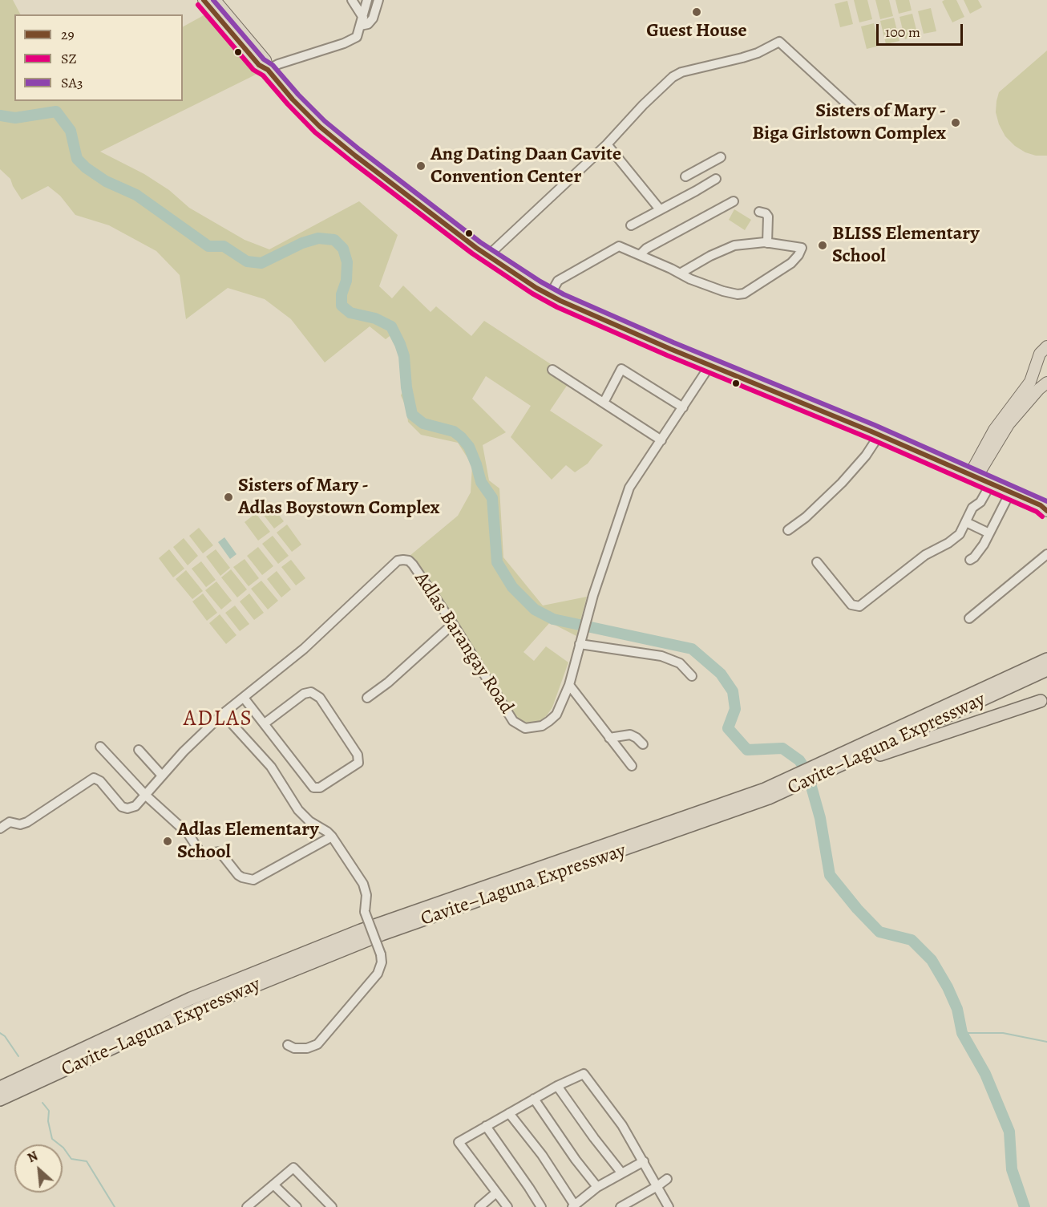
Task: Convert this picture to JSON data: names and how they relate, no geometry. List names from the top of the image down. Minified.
{"streets":{"highway":["Cavite–Laguna Expressway"],"street":["Adlas Barangay Road"]},"districts":["ADLAS"],"places":["Guest House","Sisters of Mary - Biga Girlstown Complex","Ang Dating Daan Cavite Convention Center","BLISS Elementary School","Sisters of Mary - Adlas Boystown Complex","Adlas Elementary School"],"lines":["transit line 29","transit line SA3","transit line SZ"],"legend":["29","SZ","SA3"],"scale_bar":"100 m","north":"top left"}
